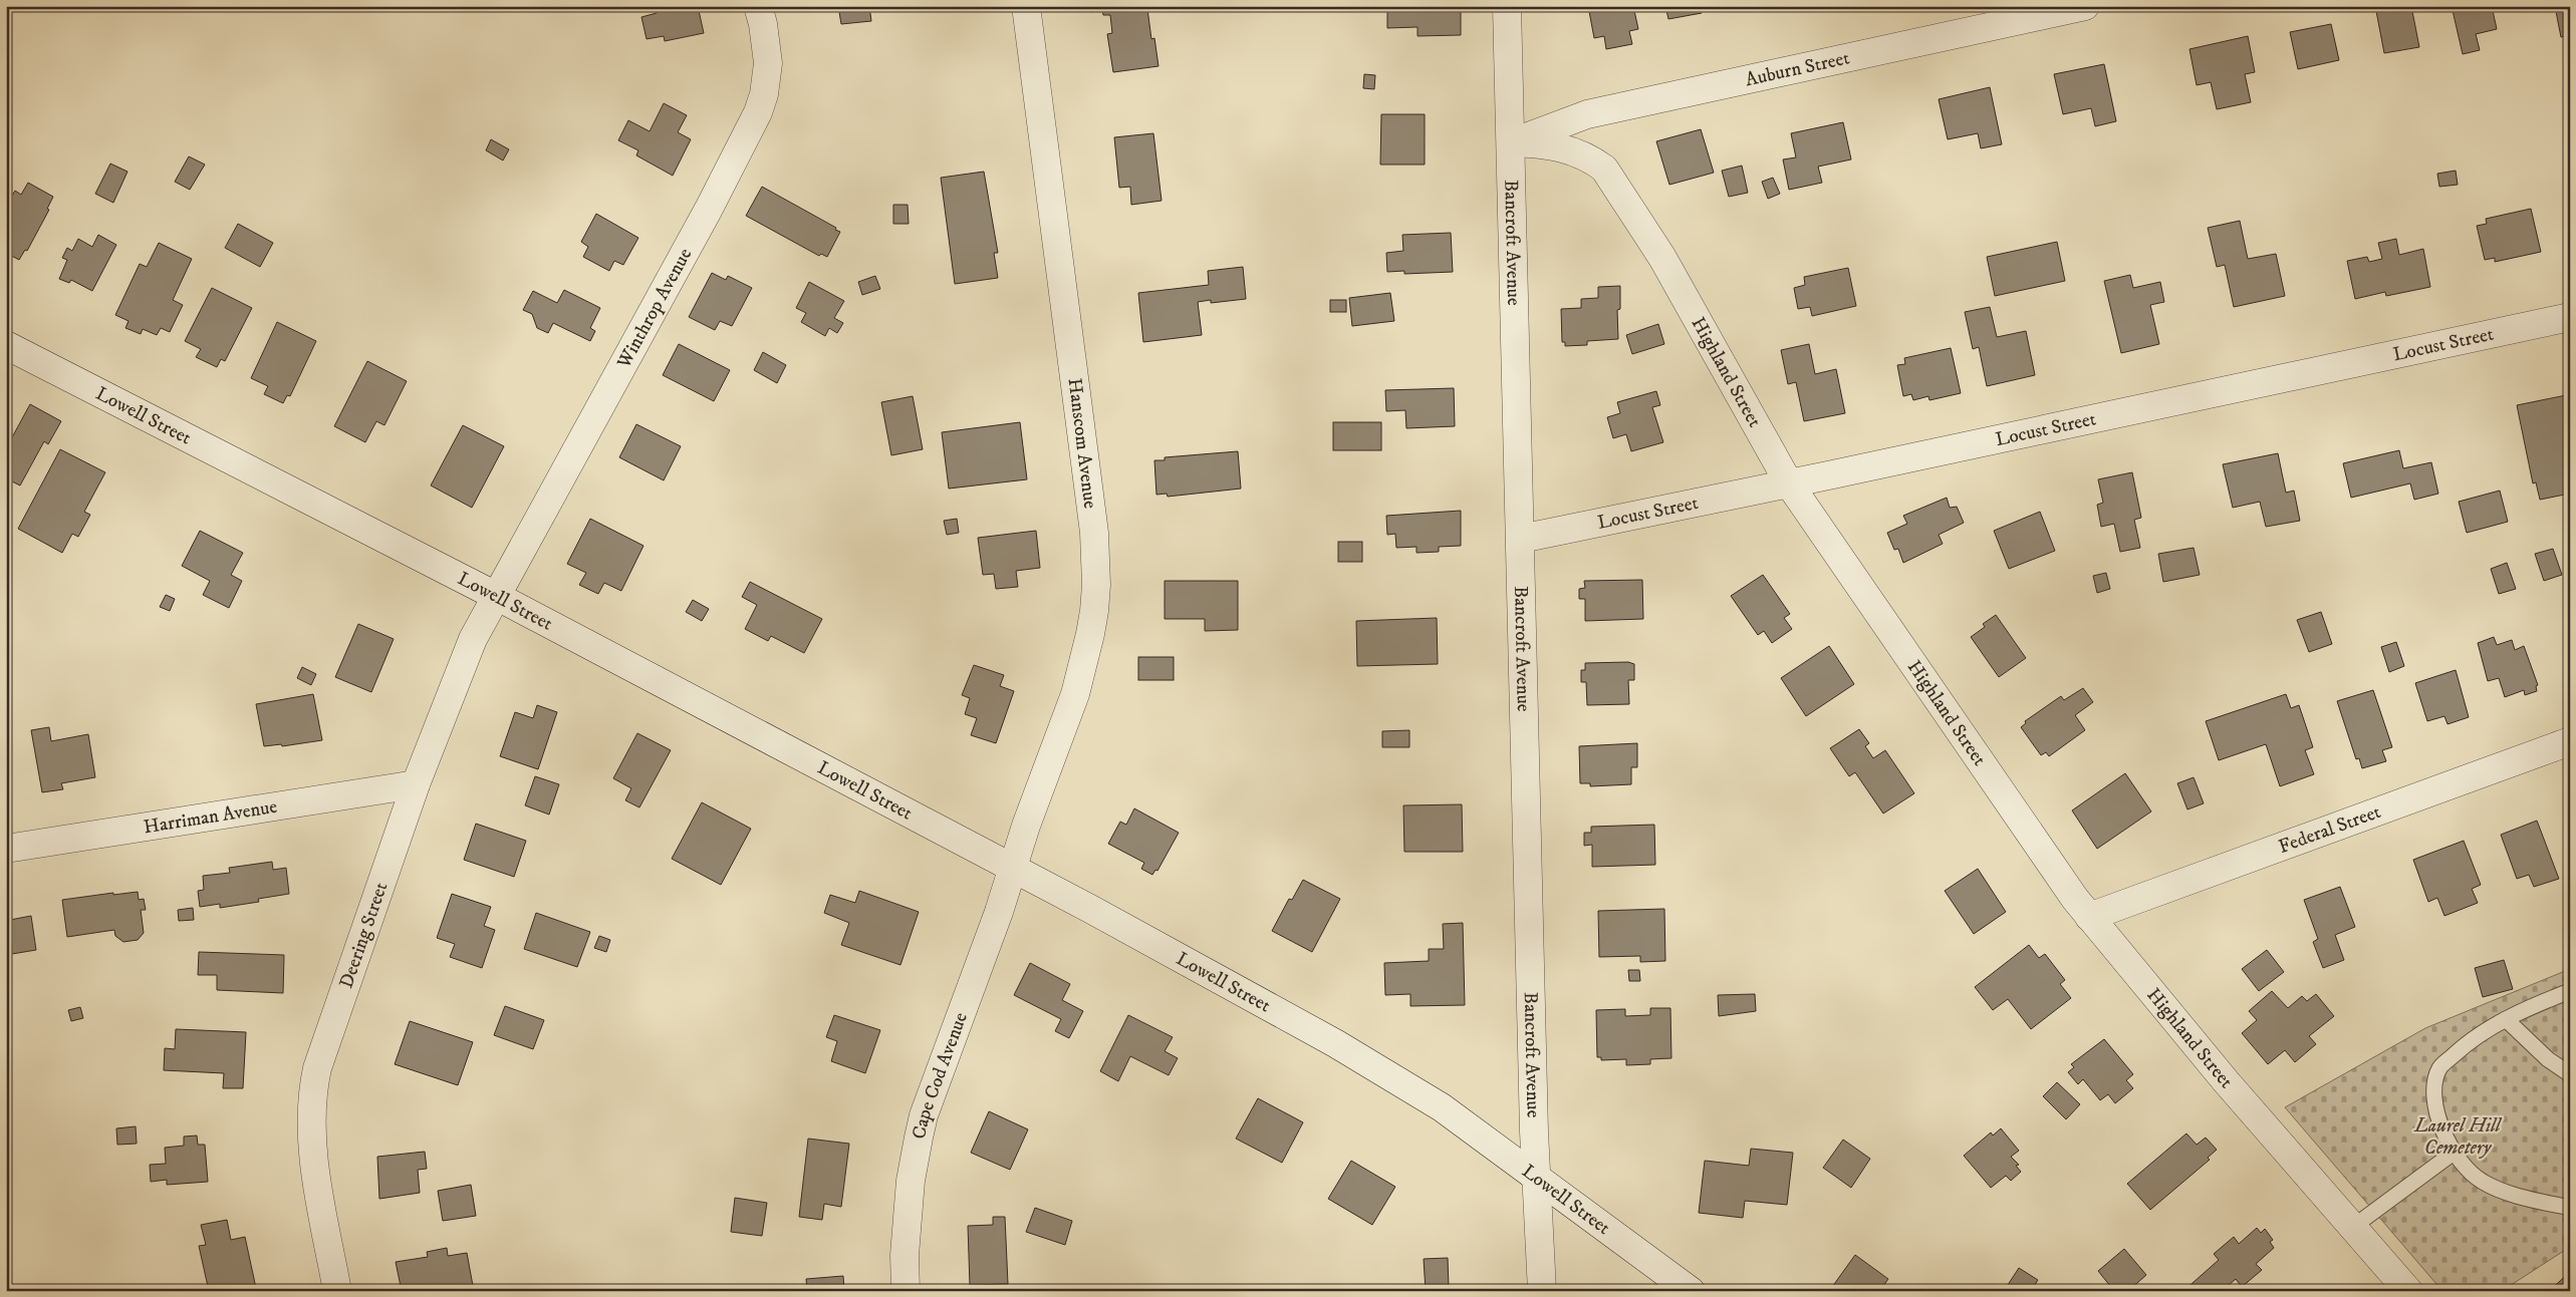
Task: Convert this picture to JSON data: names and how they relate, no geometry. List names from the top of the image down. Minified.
{"streets":{"street":["Auburn Street","Bancroft Avenue","Winthrop Avenue","Locust Street","Highland Street","Lowell Street","Hanscom Avenue","Harriman Avenue","Federal Street","Deering Street","Cape Cod Avenue"]},"crossings":[["Auburn Street","Bancroft Avenue"],["Auburn Street","Highland Street"],["Bancroft Avenue","Locust Street"],["Bancroft Avenue","Highland Street"],["Bancroft Avenue","Lowell Street"],["Winthrop Avenue","Lowell Street"],["Winthrop Avenue","Deering Street"],["Locust Street","Highland Street"],["Highland Street","Federal Street"],["Lowell Street","Hanscom Avenue"],["Lowell Street","Deering Street"],["Lowell Street","Cape Cod Avenue"],["Hanscom Avenue","Cape Cod Avenue"],["Harriman Avenue","Deering Street"]],"parks":["Laurel Hill Cemetery"]}
